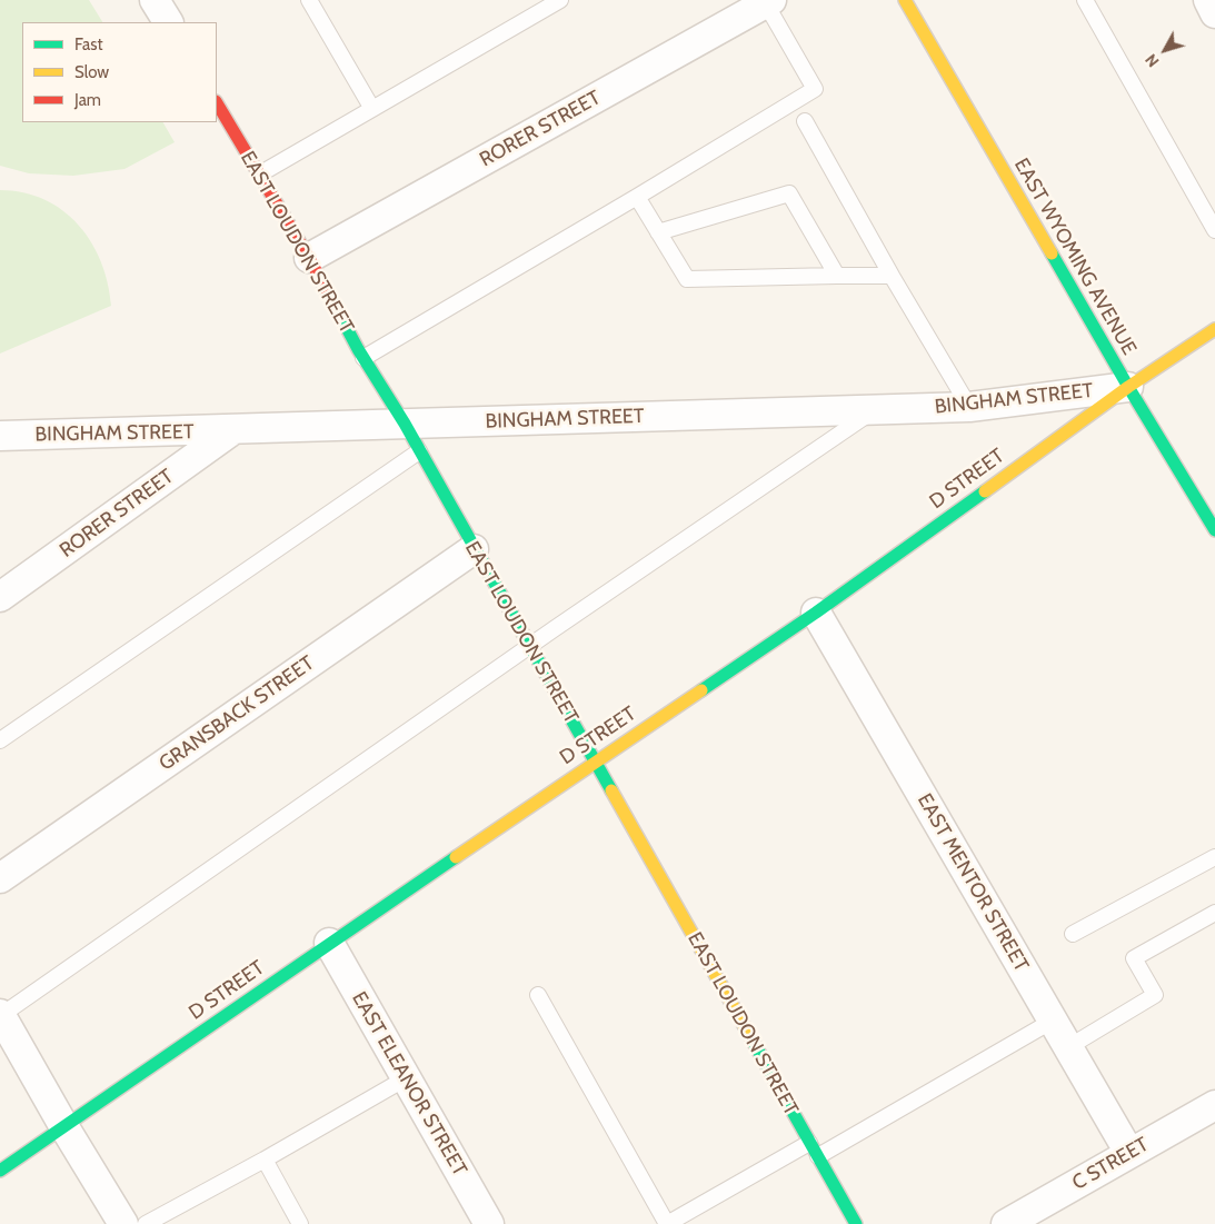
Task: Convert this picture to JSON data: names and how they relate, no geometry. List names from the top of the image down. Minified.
{"streets":{"street":["RORER STREET","EAST LOUDON STREET","EAST WYOMING AVENUE","BINGHAM STREET","D STREET","GRANSBACK STREET","EAST MENTOR STREET","EAST ELEANOR STREET","C STREET"]},"crossings":[["RORER STREET","EAST LOUDON STREET"],["RORER STREET","BINGHAM STREET"],["EAST LOUDON STREET","BINGHAM STREET"],["EAST LOUDON STREET","D STREET"],["EAST LOUDON STREET","GRANSBACK STREET"],["EAST WYOMING AVENUE","BINGHAM STREET"],["EAST WYOMING AVENUE","D STREET"],["BINGHAM STREET","D STREET"],["D STREET","EAST MENTOR STREET"],["D STREET","EAST ELEANOR STREET"],["EAST MENTOR STREET","C STREET"]],"legend":["Fast","Slow","Jam"],"north":"bottom left"}
